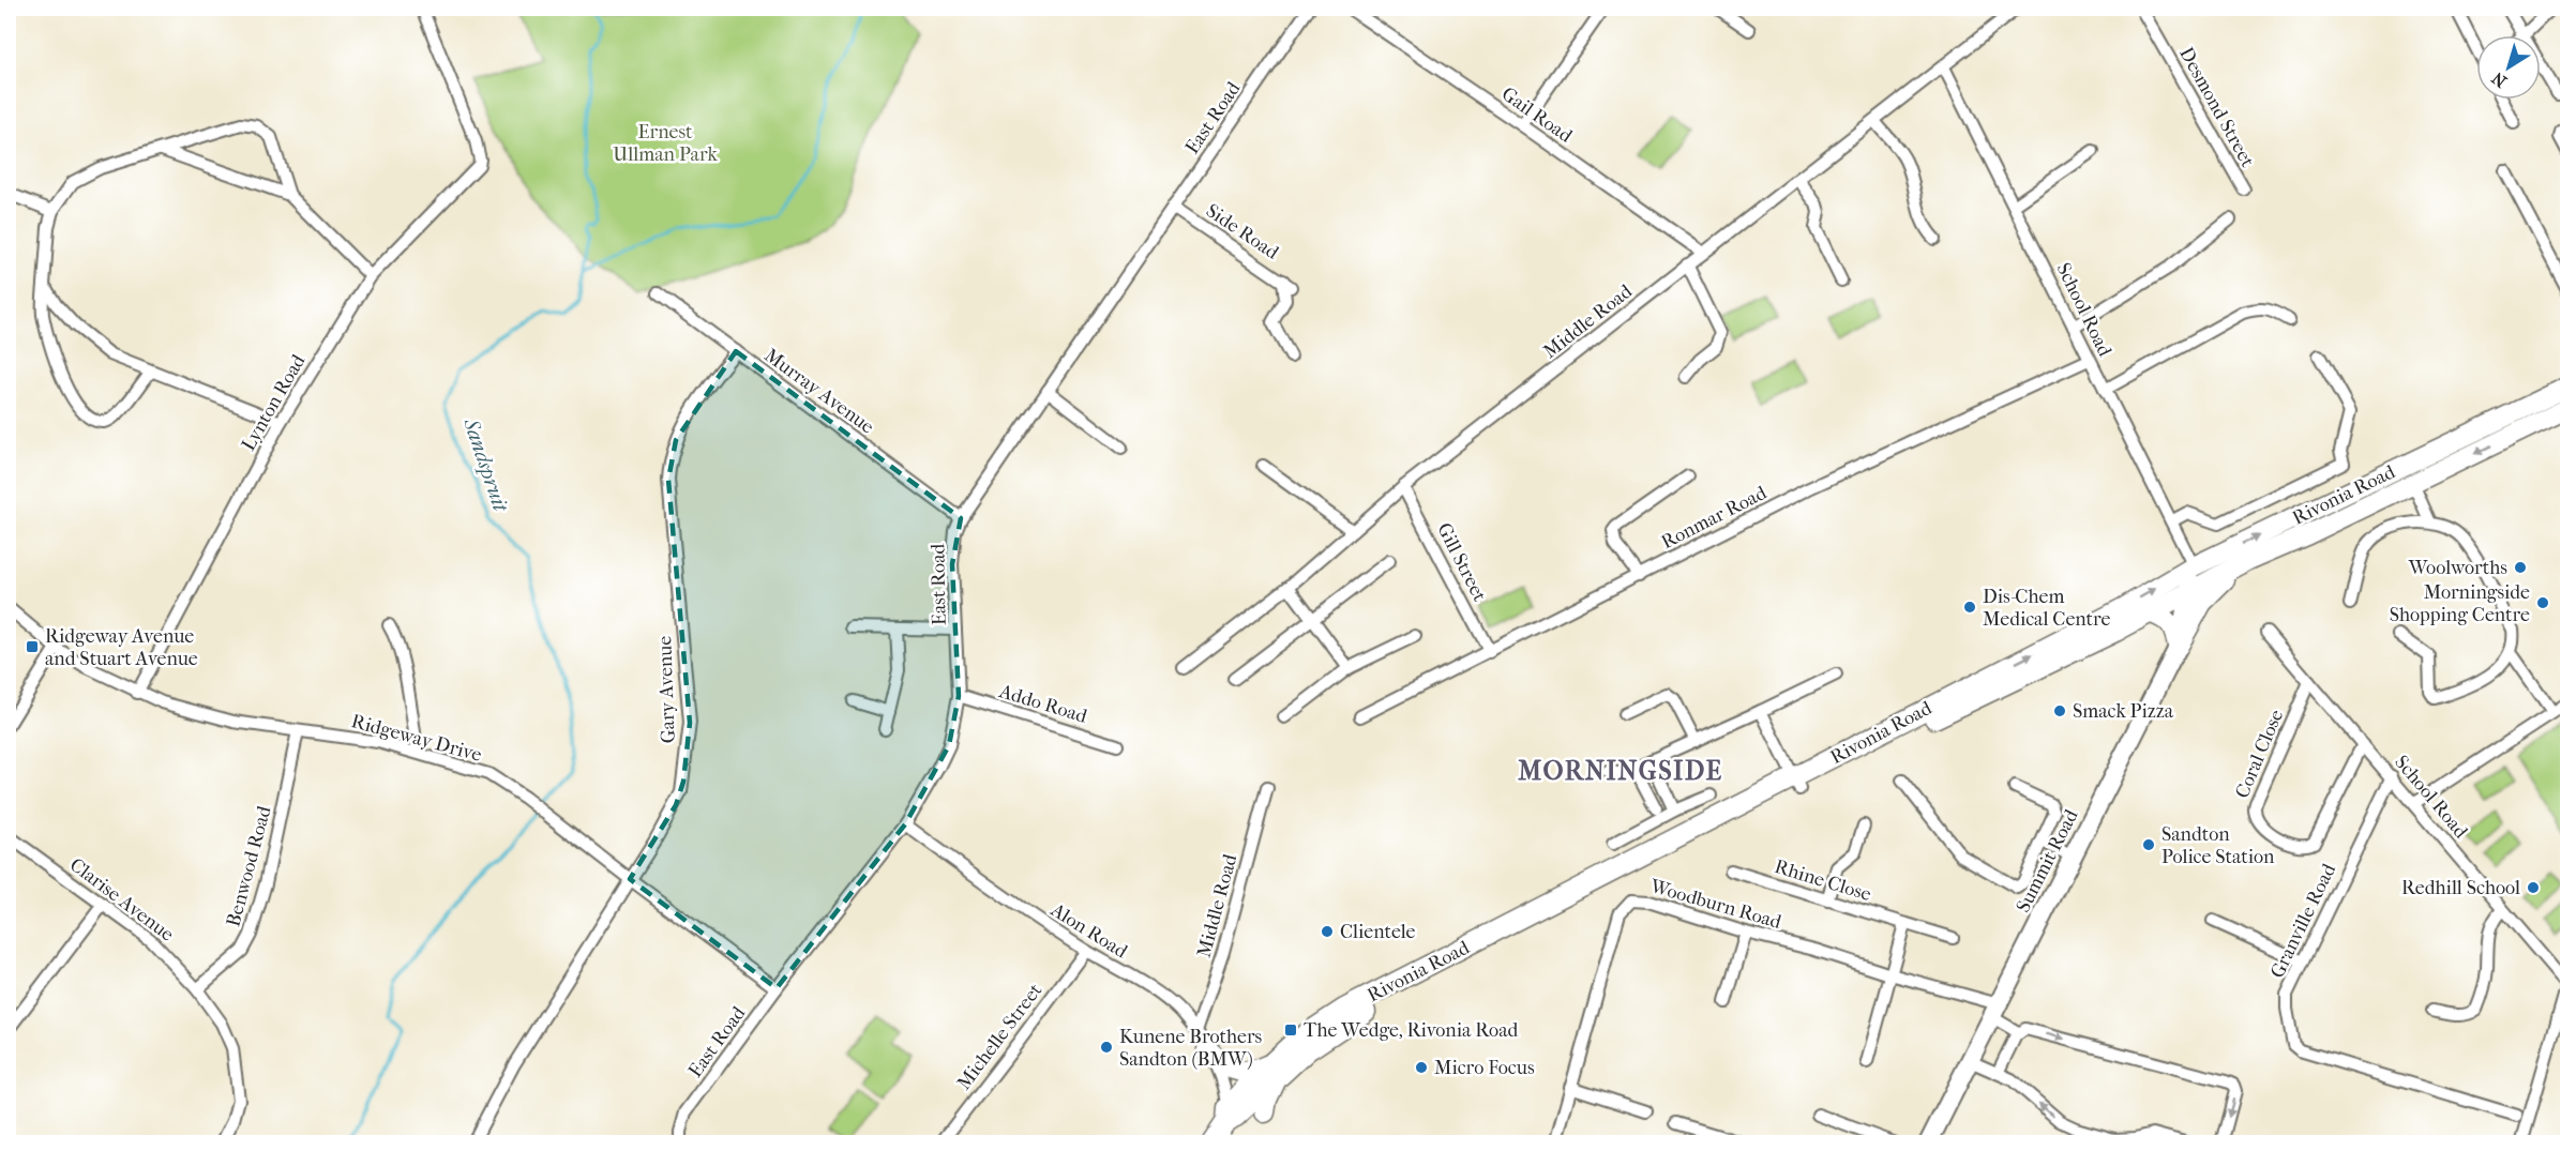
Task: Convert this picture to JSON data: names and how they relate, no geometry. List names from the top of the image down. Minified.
{"streets":{"main road":["Rivonia Road","Summit Road"],"street":["Desmond Street","Gail Road","East Road","Side Road","School Road","Middle Road","Murray Avenue","Lynton Road","Ronmar Road","Gill Street","Gary Avenue","Addo Road","Ridgeway Drive","Coral Close","Benwood Road","Rhine Close","Clarise Avenue","Woodburn Road","Granville Road","Alon Road","Michelle Street"]},"crossings":[["Gail Road","Middle Road"],["East Road","Side Road"],["East Road","Murray Avenue"],["East Road","Addo Road"],["East Road","Ridgeway Drive"],["East Road","Alon Road"],["School Road","Middle Road"],["School Road","Rivonia Road"],["School Road","Ronmar Road"],["School Road","Coral Close"],["School Road","Summit Road"],["School Road","Granville Road"],["Middle Road","Gill Street"],["Middle Road","Alon Road"],["Murray Avenue","Gary Avenue"],["Lynton Road","Ridgeway Drive"],["Rivonia Road","Summit Road"],["Rivonia Road","Alon Road"],["Ronmar Road","Gill Street"],["Gary Avenue","Ridgeway Drive"],["Ridgeway Drive","Benwood Road"],["Summit Road","Woodburn Road"],["Benwood Road","Clarise Avenue"],["Alon Road","Michelle Street"]],"districts":["MORNINGSIDE"],"water":["Sandspruit"],"parks":["Ernest Ullman Park"],"places":{"other":["Woolworths","Morningside Shopping Centre","Dis-Chem Medical Centre","Smack Pizza","Sandton Police Station","Redhill School","Clientele","Kunene Brothers Sandton (BMW)","Micro Focus"],"transit":["Ridgeway Avenue and Stuart Avenue","The Wedge, Rivonia Road"]},"north":"bottom left"}
